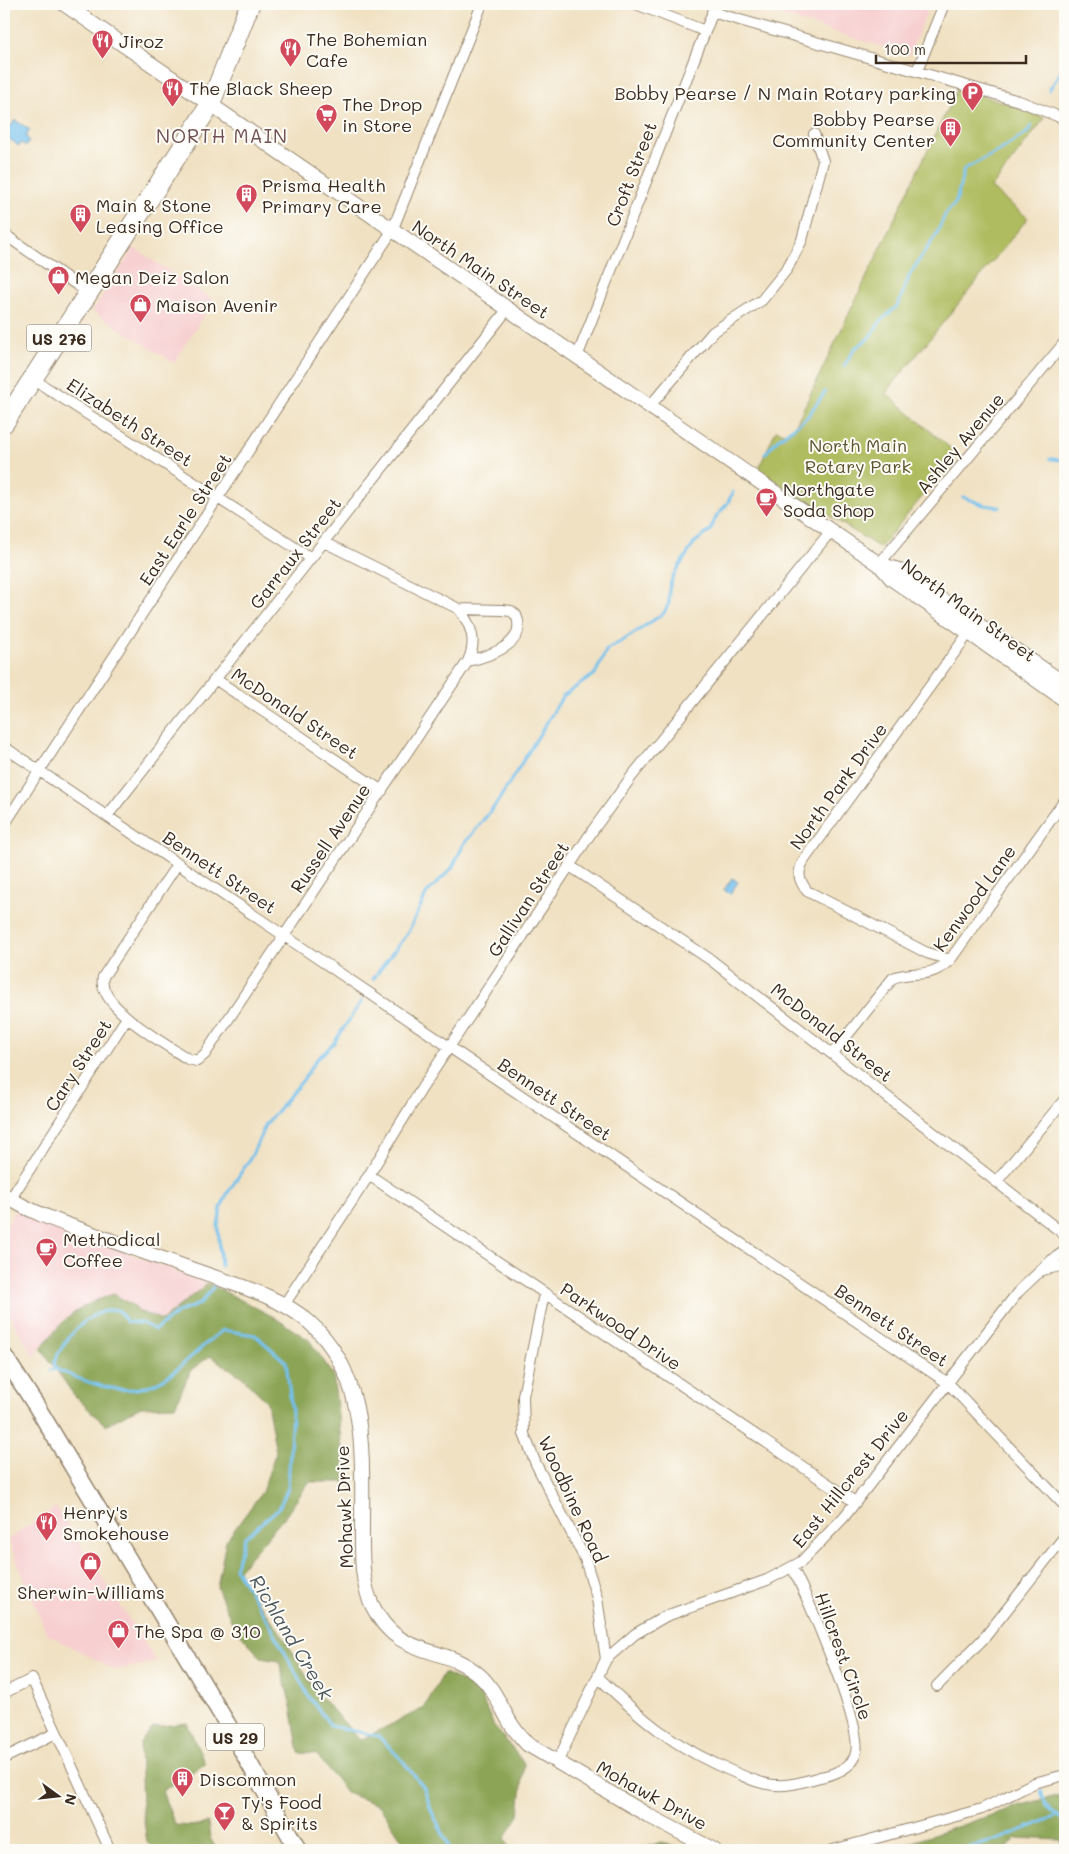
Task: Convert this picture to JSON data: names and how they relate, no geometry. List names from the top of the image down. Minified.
{"streets":{"highway":["US 276"],"main road":["US 29"],"street":["Croft Street","North Main Street","Elizabeth Street","Ashley Avenue","East Earle Street","Garraux Street","McDonald Street","North Park Drive","Russell Avenue","Bennett Street","Kenwood Lane","Gallivan Street","Cary Street","Parkwood Drive","East Hillcrest Drive","Woodbine Road","Mohawk Drive","Hillcrest Circle"]},"crossings":[["Croft Street","North Main Street"],["North Main Street","US 276"],["North Main Street","Ashley Avenue"],["North Main Street","East Earle Street"],["North Main Street","Garraux Street"],["North Main Street","North Park Drive"],["North Main Street","Gallivan Street"],["US 276","Elizabeth Street"],["Elizabeth Street","East Earle Street"],["Elizabeth Street","Garraux Street"],["East Earle Street","Bennett Street"],["Garraux Street","McDonald Street"],["Garraux Street","Bennett Street"],["McDonald Street","Russell Avenue"],["McDonald Street","Kenwood Lane"],["McDonald Street","Gallivan Street"],["North Park Drive","Kenwood Lane"],["Russell Avenue","Bennett Street"],["Russell Avenue","Cary Street"],["Bennett Street","Gallivan Street"],["Bennett Street","Cary Street"],["Bennett Street","East Hillcrest Drive"],["Gallivan Street","Parkwood Drive"],["Gallivan Street","Mohawk Drive"],["Cary Street","Mohawk Drive"],["Parkwood Drive","East Hillcrest Drive"],["Parkwood Drive","Woodbine Road"],["East Hillcrest Drive","Woodbine Road"],["East Hillcrest Drive","Mohawk Drive"],["East Hillcrest Drive","Hillcrest Circle"]],"districts":["NORTH MAIN"],"water":["Richland Creek"],"parks":["North Main Rotary Park"],"places":{"restaurant":["Jiroz","The Bohemian Cafe","The Black Sheep","Henry's Smokehouse"],"parking":["Bobby Pearse / N Main Rotary parking"],"supermarket":["The Drop in Store"],"building":["Bobby Pearse Community Center","Prisma Health Primary Care","Main & Stone Leasing Office","Discommon"],"shop":["Megan Deiz Salon","Maison Avenir","Sherwin-Williams","The Spa @ 310"],"cafe":["Northgate Soda Shop","Methodical Coffee"],"bar":["Ty's Food & Spirits"]},"scale_bar":"100 m","north":"right"}
